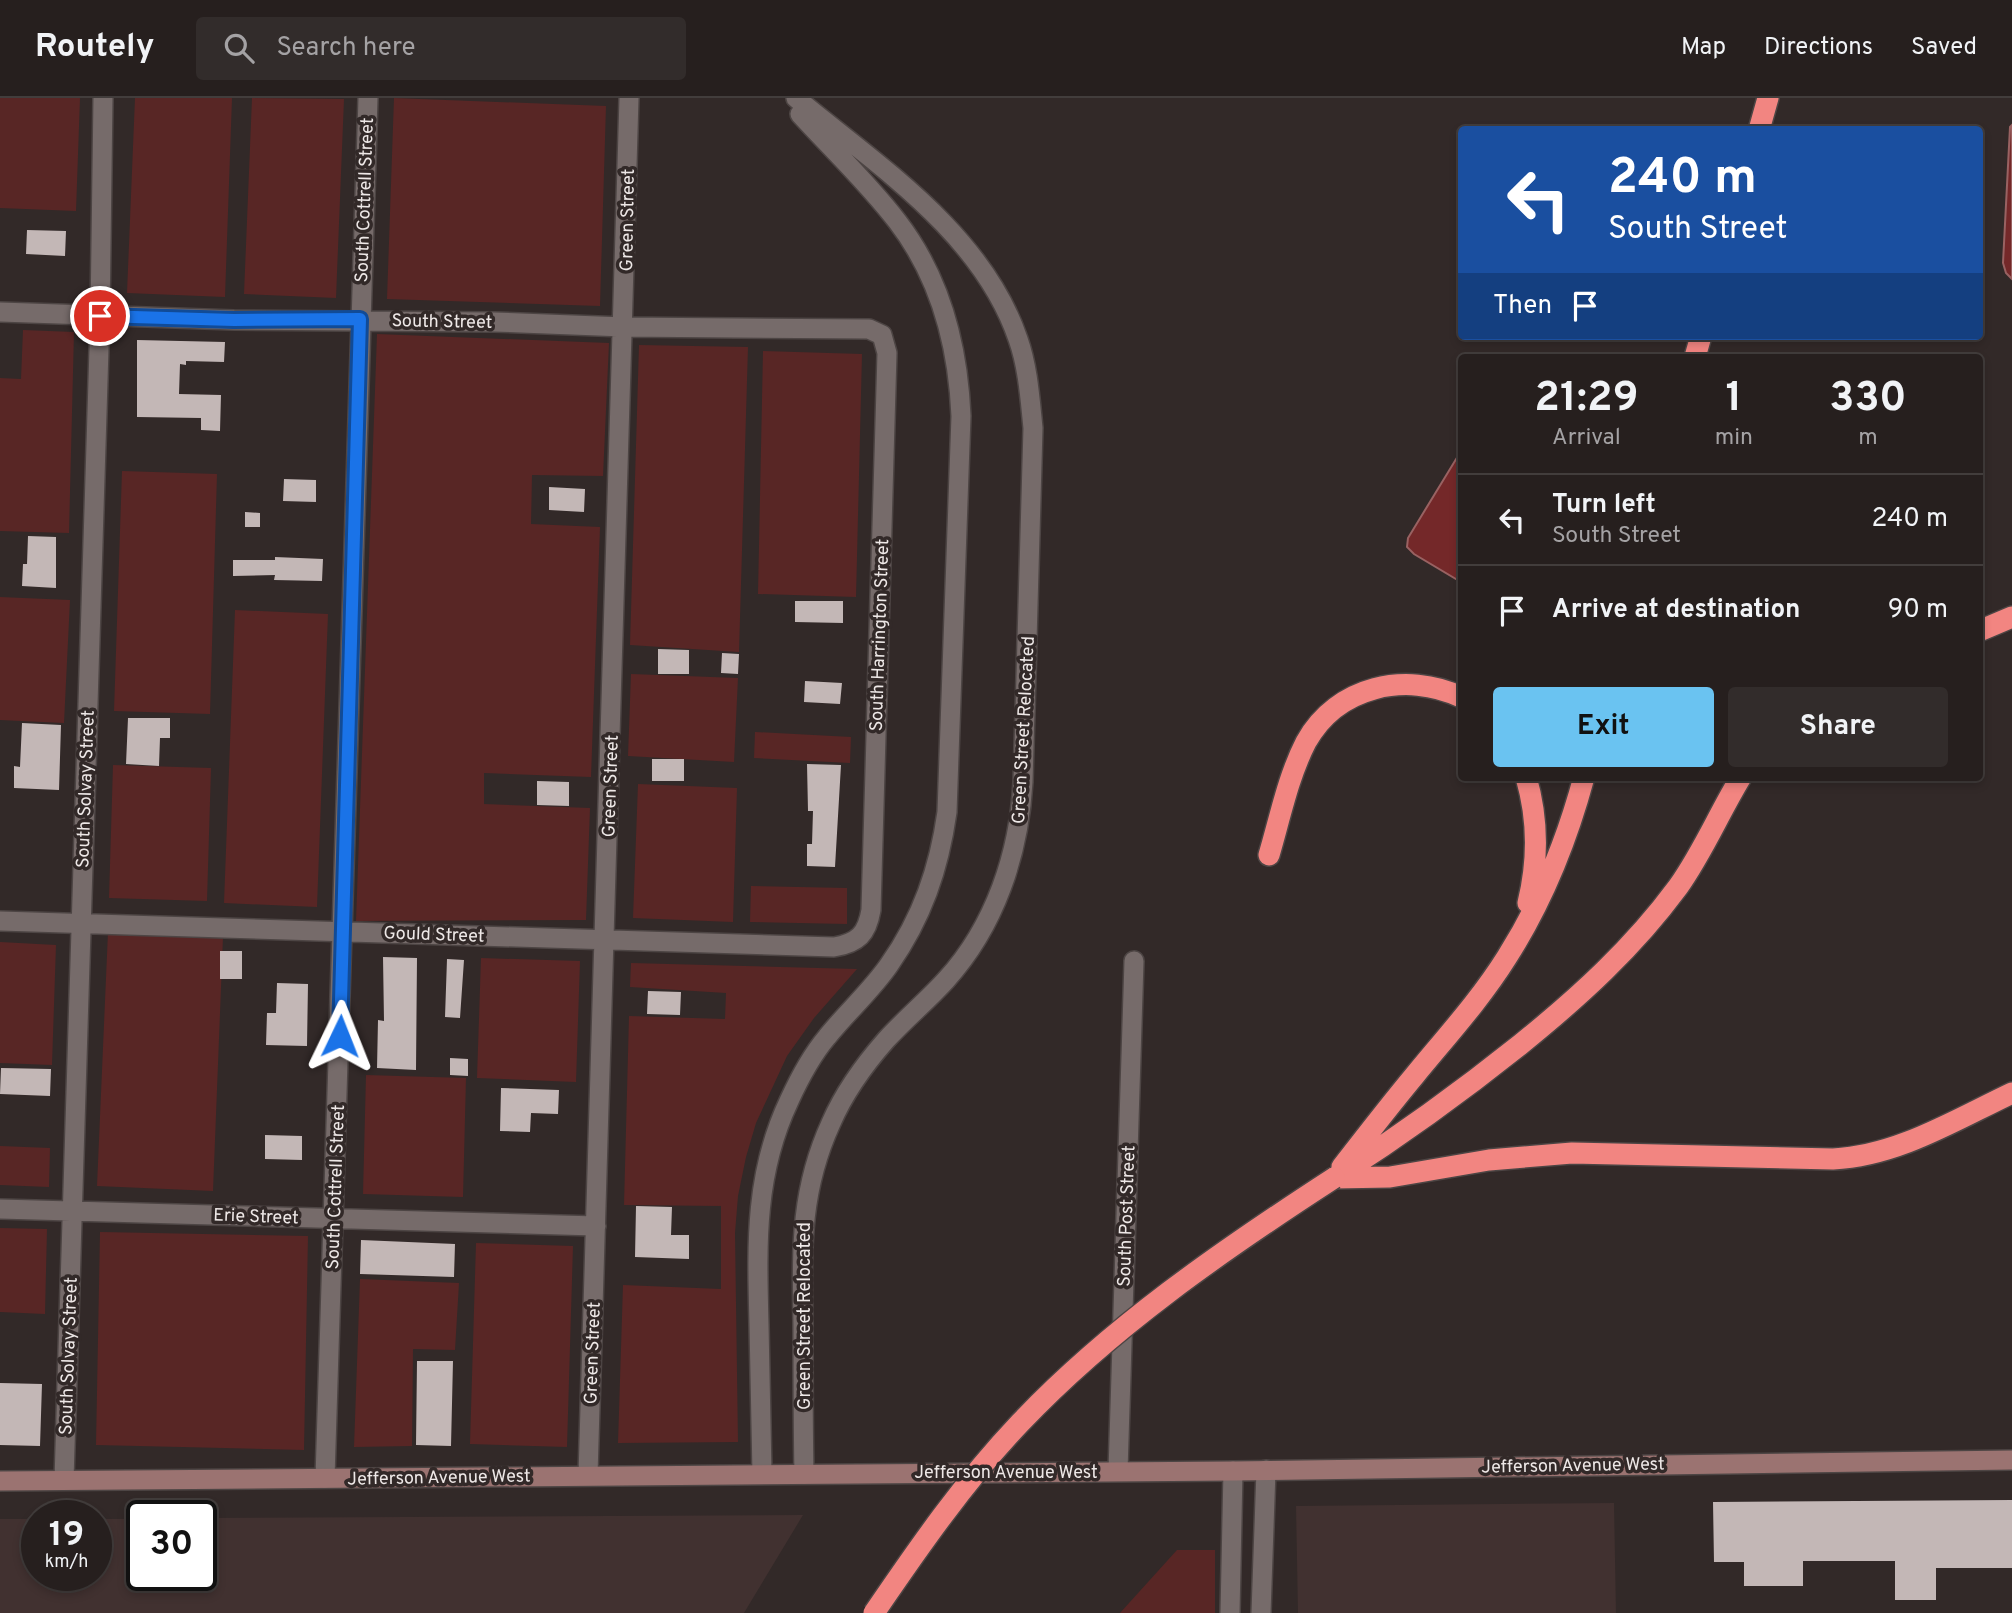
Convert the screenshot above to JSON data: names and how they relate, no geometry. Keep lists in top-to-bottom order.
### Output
{
  "streets": {
    "main road": ["Jefferson Avenue West"],
    "street": [
      "South Cottrell Street",
      "Green Street",
      "South Street",
      "South Harrington Street",
      "Green Street Relocated",
      "South Solvay Street",
      "Gould Street",
      "Erie Street",
      "South Post Street"
    ]
  },
  "crossings": [
    ["South Cottrell Street", "South Street"],
    ["South Cottrell Street", "Gould Street"],
    ["South Cottrell Street", "Erie Street"],
    ["South Cottrell Street", "Jefferson Avenue West"],
    ["Green Street", "South Street"],
    ["Green Street", "Gould Street"],
    ["Green Street", "Erie Street"],
    ["Green Street", "Jefferson Avenue West"],
    ["South Street", "South Harrington Street"],
    ["South Street", "South Solvay Street"],
    ["South Harrington Street", "Gould Street"],
    ["Green Street Relocated", "Jefferson Avenue West"],
    ["South Solvay Street", "Gould Street"],
    ["South Solvay Street", "Erie Street"],
    ["South Solvay Street", "Jefferson Avenue West"],
    ["South Post Street", "Jefferson Avenue West"]
  ],
  "page": {
    "header": "Routely",
    "search": "Search here",
    "nav": ["Map", "Directions", "Saved"],
    "turn": ["240 m", "South Street"],
    "then": "Then",
    "eta": [
      "21:29",
      "Arrival",
      "1",
      "min",
      "330",
      "m"
    ],
    "list": [
      {
        "name": "Turn left",
        "note": "South Street",
        "value": "240 m"
      },
      {
        "name": "Arrive at destination",
        "value": "90 m"
      }
    ],
    "buttons": ["Exit", "Share"],
    "speed": "19 km/h",
    "limit": "30"
  }
}
